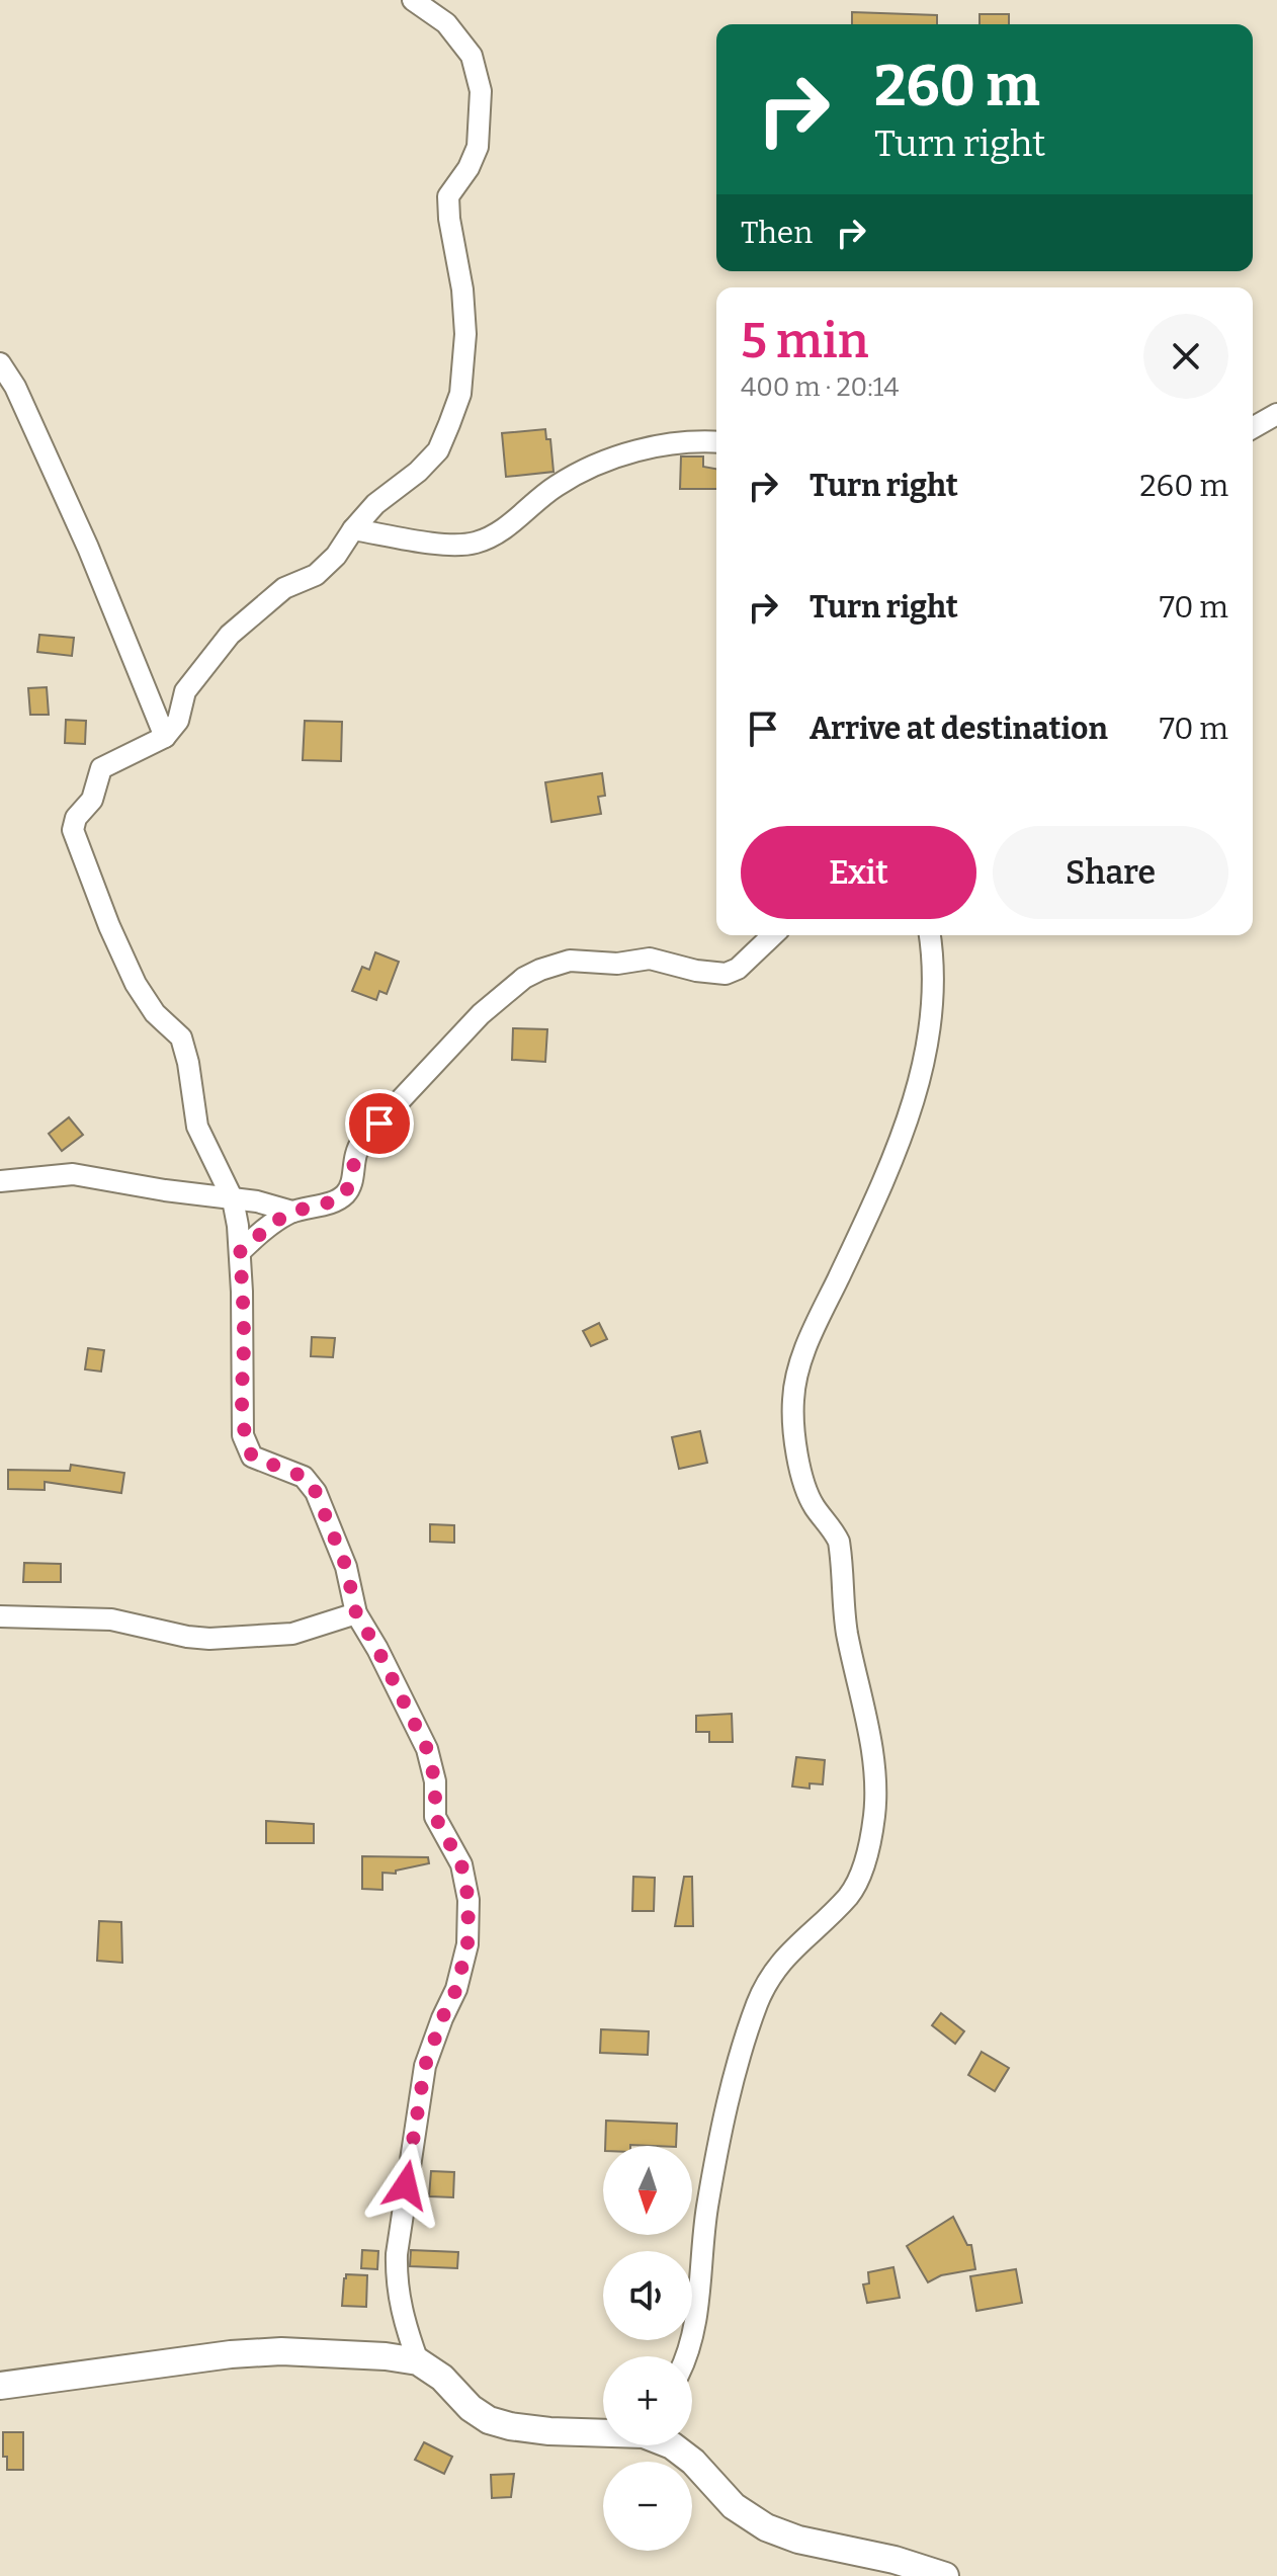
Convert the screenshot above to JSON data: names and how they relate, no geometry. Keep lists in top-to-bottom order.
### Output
{
  "north": "bottom",
  "page": {
    "turn": ["260 m", "Turn right"],
    "then": "Then",
    "heading": ["5 min", "400 m · 20:14"],
    "list": [
      {
        "name": "Turn right",
        "value": "260 m"
      },
      {
        "name": "Turn right",
        "value": "70 m"
      },
      {
        "name": "Arrive at destination",
        "value": "70 m"
      }
    ],
    "buttons": ["Exit", "Share"],
    "map_buttons": ["+", "−"]
  }
}
